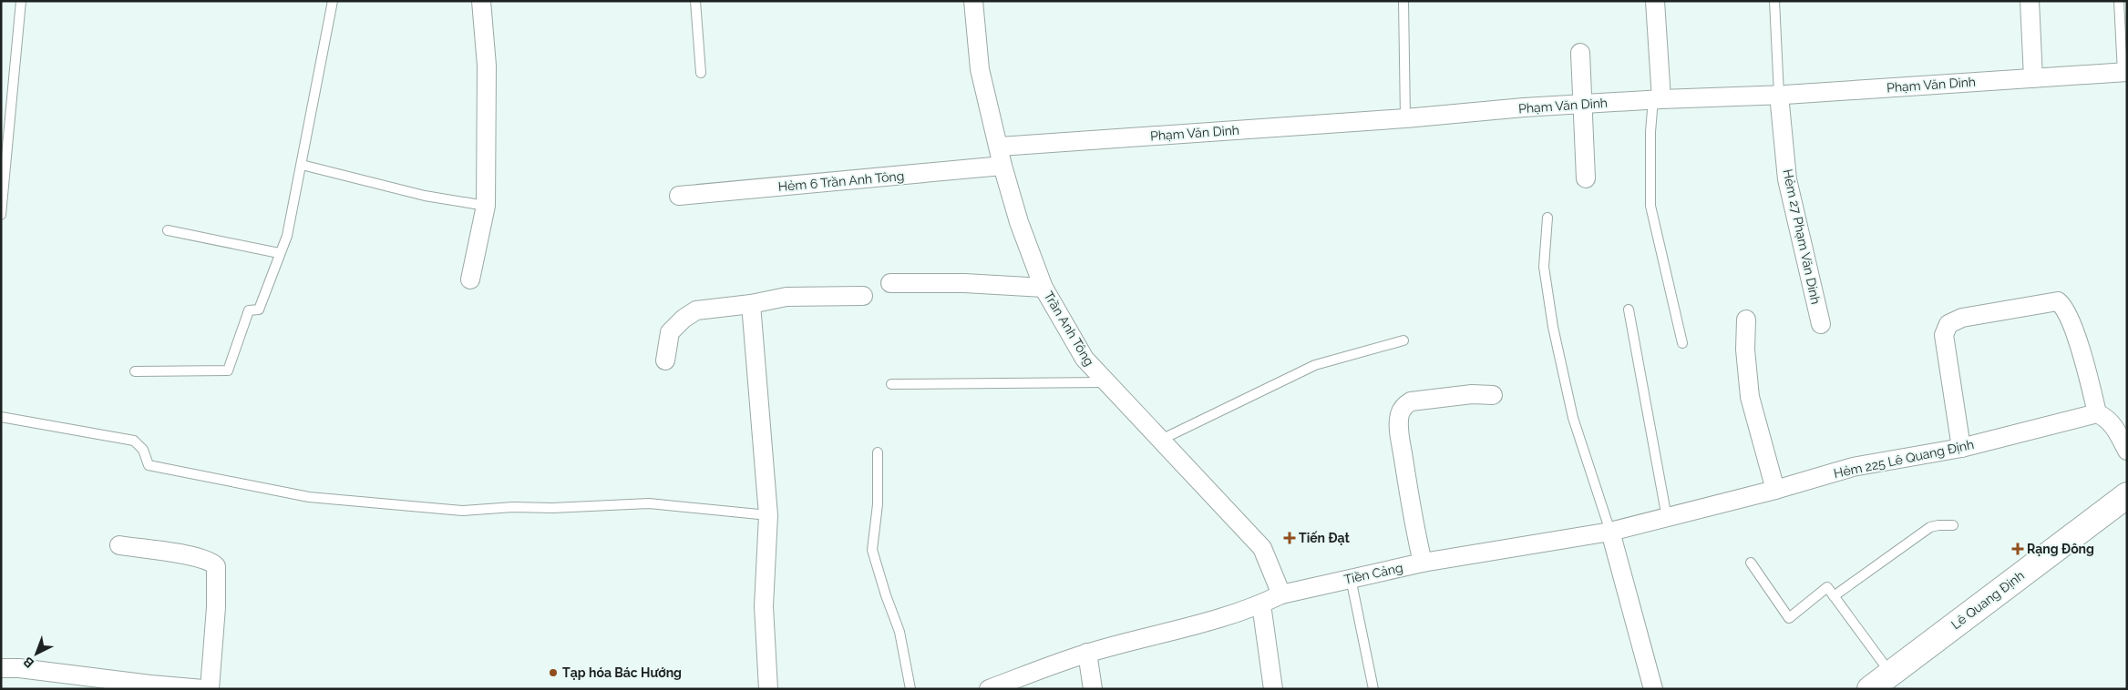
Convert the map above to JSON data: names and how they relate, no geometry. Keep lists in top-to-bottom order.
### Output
{
  "streets": {
    "main road": ["Lê Quang Định"],
    "street": [
      "Phạm Văn Dinh",
      "Hẻm 6 Trần Anh Tông",
      "Hẻm 27 Phạm Văn Dinh",
      "Trần Anh Tông",
      "Hẻm 225 Lê Quang Định",
      "Tiền Cảng"
    ]
  },
  "crossings": [
    ["Phạm Văn Dinh", "Hẻm 27 Phạm Văn Dinh"],
    ["Phạm Văn Dinh", "Trần Anh Tông"],
    ["Hẻm 6 Trần Anh Tông", "Trần Anh Tông"],
    ["Trần Anh Tông", "Tiền Cảng"],
    ["Hẻm 225 Lê Quang Định", "Tiền Cảng"]
  ],
  "places": {
    "health": ["Tiến Đạt", "Rạng Đông"],
    "other": ["Tạp hóa Bác Hướng"]
  },
  "north": "bottom left"
}
